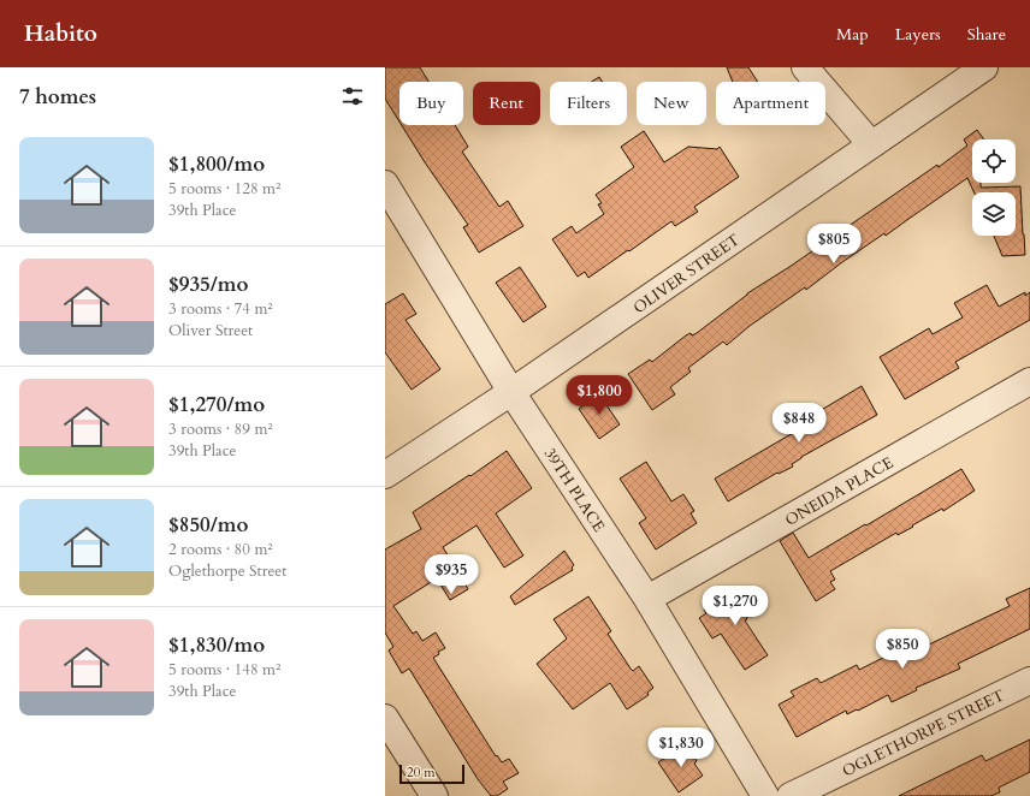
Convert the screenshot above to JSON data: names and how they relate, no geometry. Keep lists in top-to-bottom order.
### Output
{
  "streets": {
    "street": [
      "OLIVER STREET",
      "39TH PLACE",
      "ONEIDA PLACE",
      "OGLETHORPE STREET"
    ]
  },
  "crossings": [
    ["OLIVER STREET", "39TH PLACE"],
    ["39TH PLACE", "ONEIDA PLACE"]
  ],
  "scale_bar": "20 m",
  "page": {
    "header": "Habito",
    "nav": ["Map", "Layers", "Share"],
    "heading": "7 homes",
    "chip": [
      "Buy",
      "Rent",
      "Filters",
      "New",
      "Apartment"
    ],
    "list": [
      {
        "name": "$1,800/mo",
        "note": "5 rooms · 128 m² · 39th Place"
      },
      {
        "name": "$935/mo",
        "note": "3 rooms · 74 m² · Oliver Street"
      },
      {
        "name": "$1,270/mo",
        "note": "3 rooms · 89 m² · 39th Place"
      },
      {
        "name": "$850/mo",
        "note": "2 rooms · 80 m² · Oglethorpe Street"
      },
      {
        "name": "$1,830/mo",
        "note": "5 rooms · 148 m² · 39th Place"
      }
    ],
    "price": [
      "$805",
      "$1,800",
      "$848",
      "$935",
      "$1,270",
      "$850",
      "$1,830"
    ],
    "scale": "20 m"
  }
}
